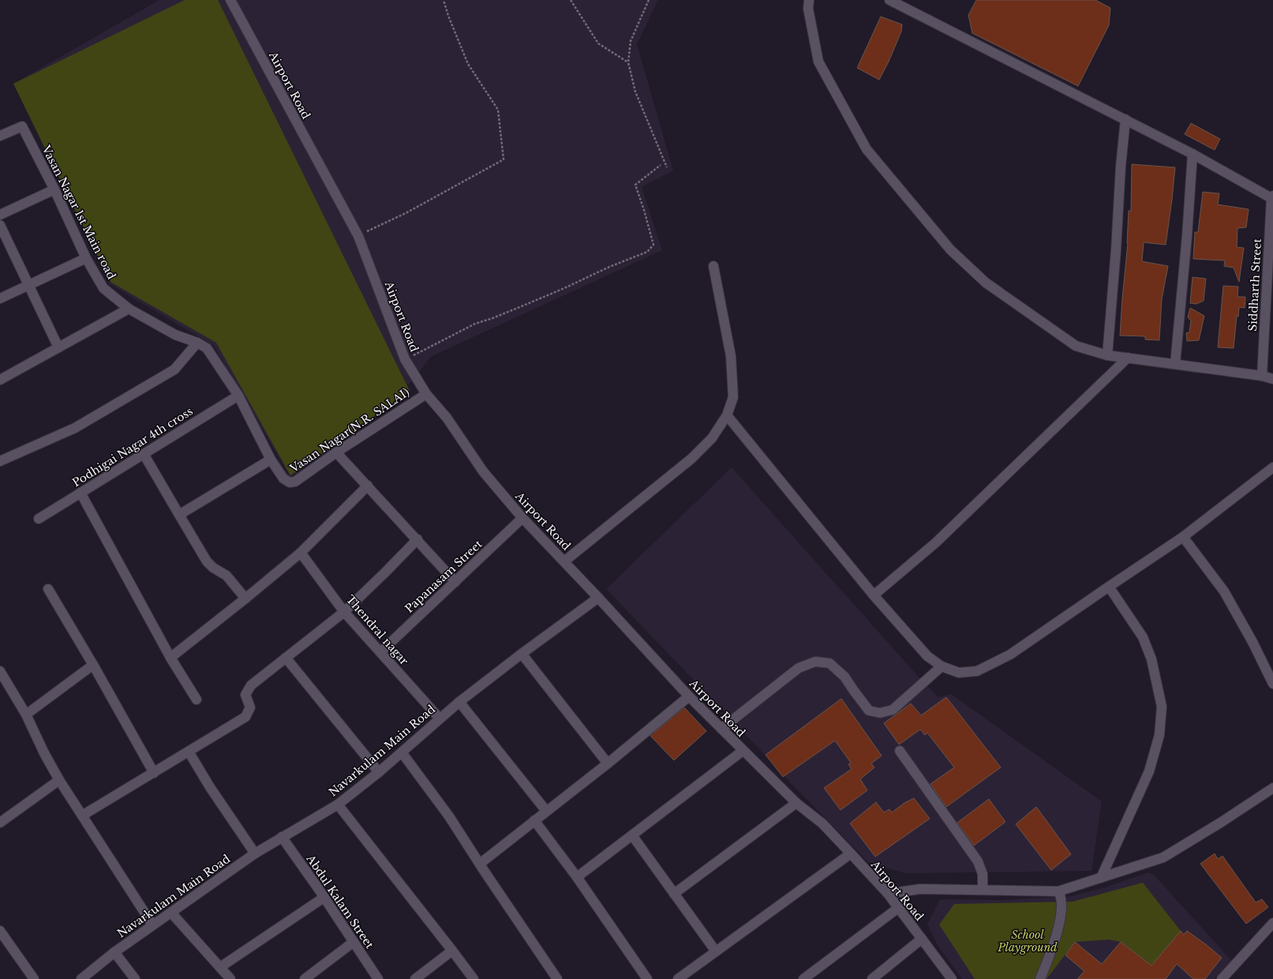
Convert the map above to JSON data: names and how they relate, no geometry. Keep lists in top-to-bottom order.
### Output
{
  "streets": {
    "street": [
      "Airport Road",
      "Vasan Nagar 1st Main road",
      "Siddharth Street",
      "Vasan Nagar(N.R. SALAI)",
      "Podhigai Nagar 4th cross",
      "Papanasam Street",
      "Thendral nagar",
      "Navarkulam Main Road",
      "Abdul Kalam Street"
    ]
  },
  "crossings": [
    ["Airport Road", "Vasan Nagar(N.R. SALAI)"],
    ["Airport Road", "Papanasam Street"],
    ["Airport Road", "Navarkulam Main Road"],
    ["Vasan Nagar 1st Main road", "Vasan Nagar(N.R. SALAI)"],
    ["Vasan Nagar(N.R. SALAI)", "Podhigai Nagar 4th cross"],
    ["Papanasam Street", "Thendral nagar"],
    ["Thendral nagar", "Navarkulam Main Road"],
    ["Navarkulam Main Road", "Abdul Kalam Street"]
  ],
  "parks": ["School Playground"]
}
